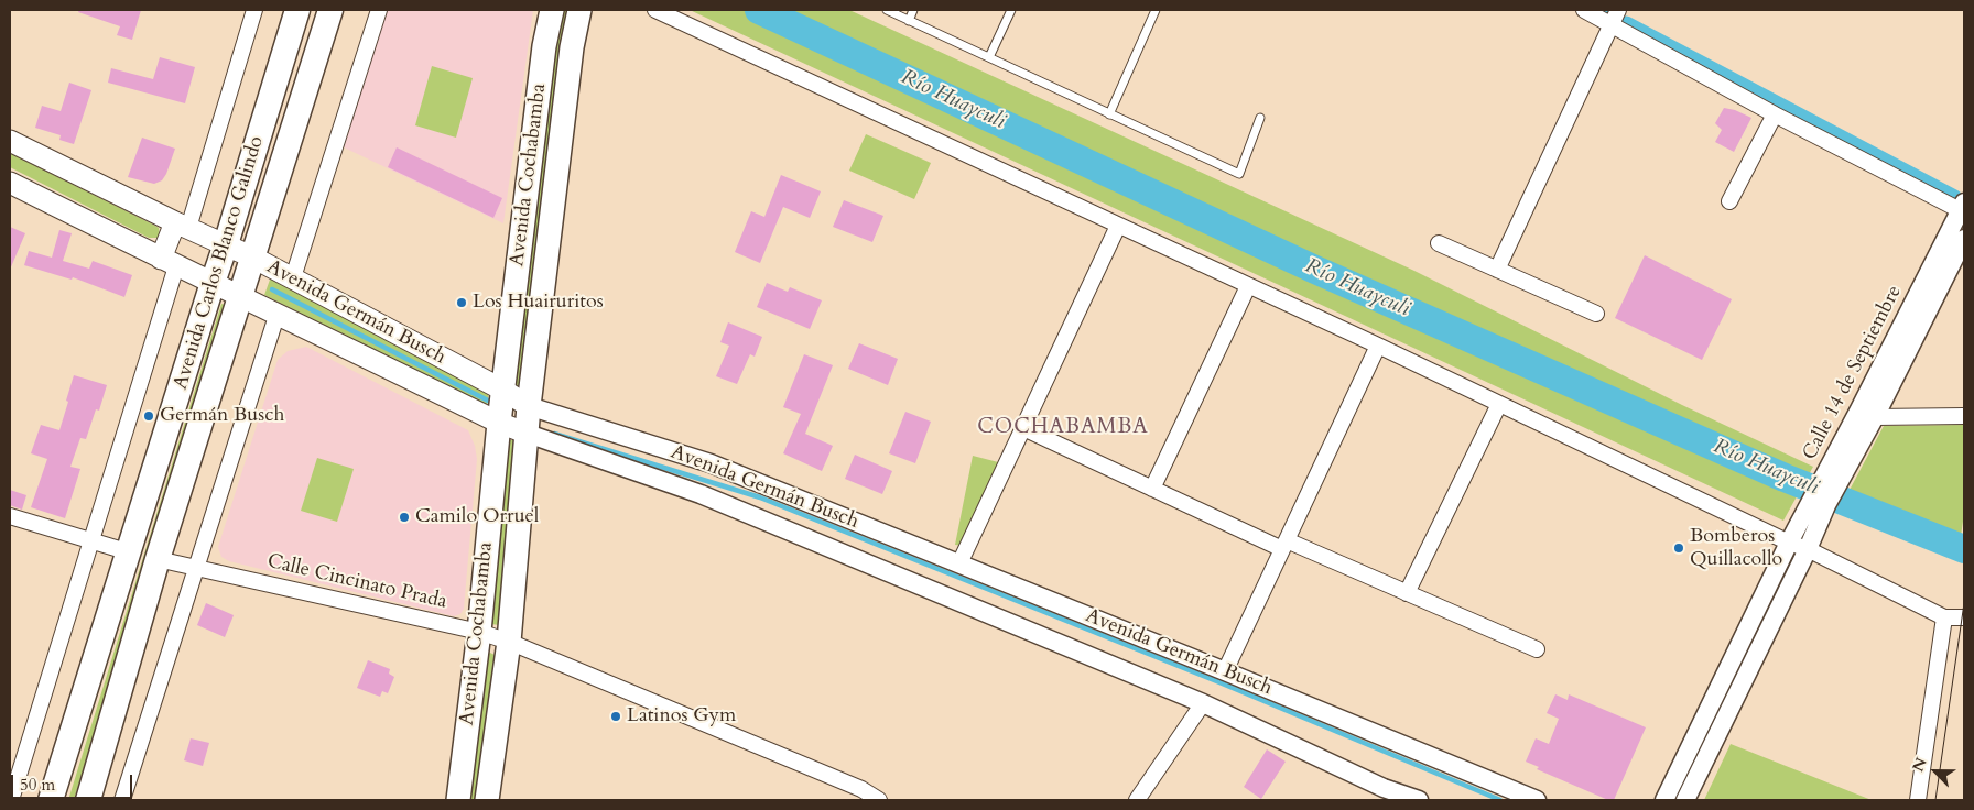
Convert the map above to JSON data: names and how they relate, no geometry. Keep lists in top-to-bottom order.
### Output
{
  "streets": {
    "highway": ["Avenida Carlos Blanco Galindo"],
    "main road": ["Avenida Cochabamba", "Avenida Germán Busch"],
    "street": ["Calle 14 de Septiembre", "Calle Cincinato Prada"]
  },
  "crossings": [
    ["Avenida Cochabamba", "Avenida Germán Busch"],
    ["Avenida Cochabamba", "Calle Cincinato Prada"],
    ["Avenida Carlos Blanco Galindo", "Avenida Germán Busch"],
    ["Avenida Carlos Blanco Galindo", "Calle Cincinato Prada"]
  ],
  "districts": ["COCHABAMBA"],
  "water": ["Río Huayculi"],
  "places": [
    "Los Huairuritos",
    "Germán Busch",
    "Camilo Orruel",
    "Bomberos Quillacollo",
    "Latinos Gym"
  ],
  "scale_bar": "50 m",
  "north": "top left"
}
